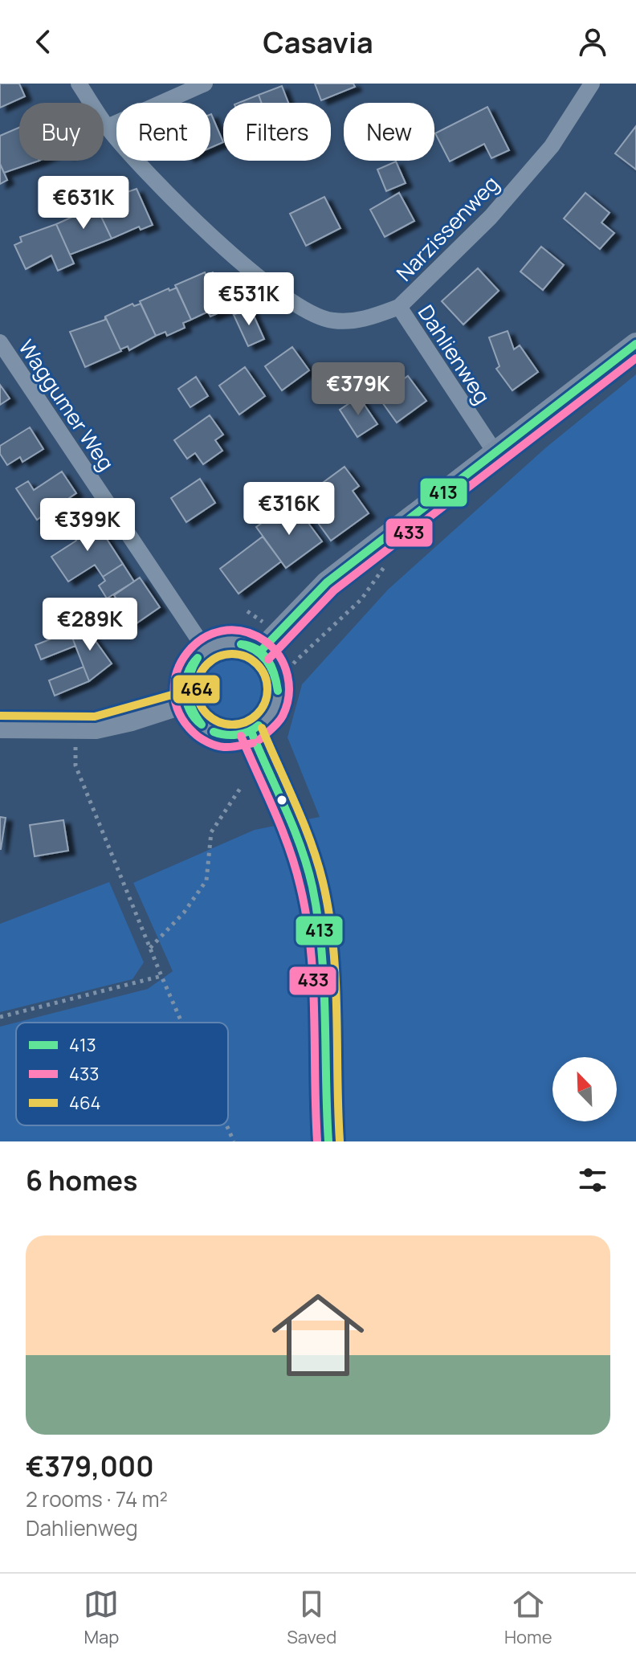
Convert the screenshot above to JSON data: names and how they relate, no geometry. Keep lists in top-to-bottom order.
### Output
{
  "streets": {
    "street": ["Narzissenweg", "Dahlienweg", "Waggumer Weg"]
  },
  "crossings": [
    ["Narzissenweg", "Dahlienweg"]
  ],
  "lines": ["transit line 413", "transit line 433", "transit line 464"],
  "legend": ["413", "433", "464"],
  "north": "top left",
  "page": {
    "header": "Casavia",
    "chip": [
      "Buy",
      "Rent",
      "Filters",
      "New"
    ],
    "price": [
      "€631K",
      "€531K",
      "€379K",
      "€316K",
      "€399K",
      "€289K"
    ],
    "heading": "6 homes",
    "list": [
      {
        "name": "€379,000",
        "note": "2 rooms · 74 m² · Dahlienweg"
      }
    ],
    "tabs": ["Map", "Saved", "Home"]
  }
}
